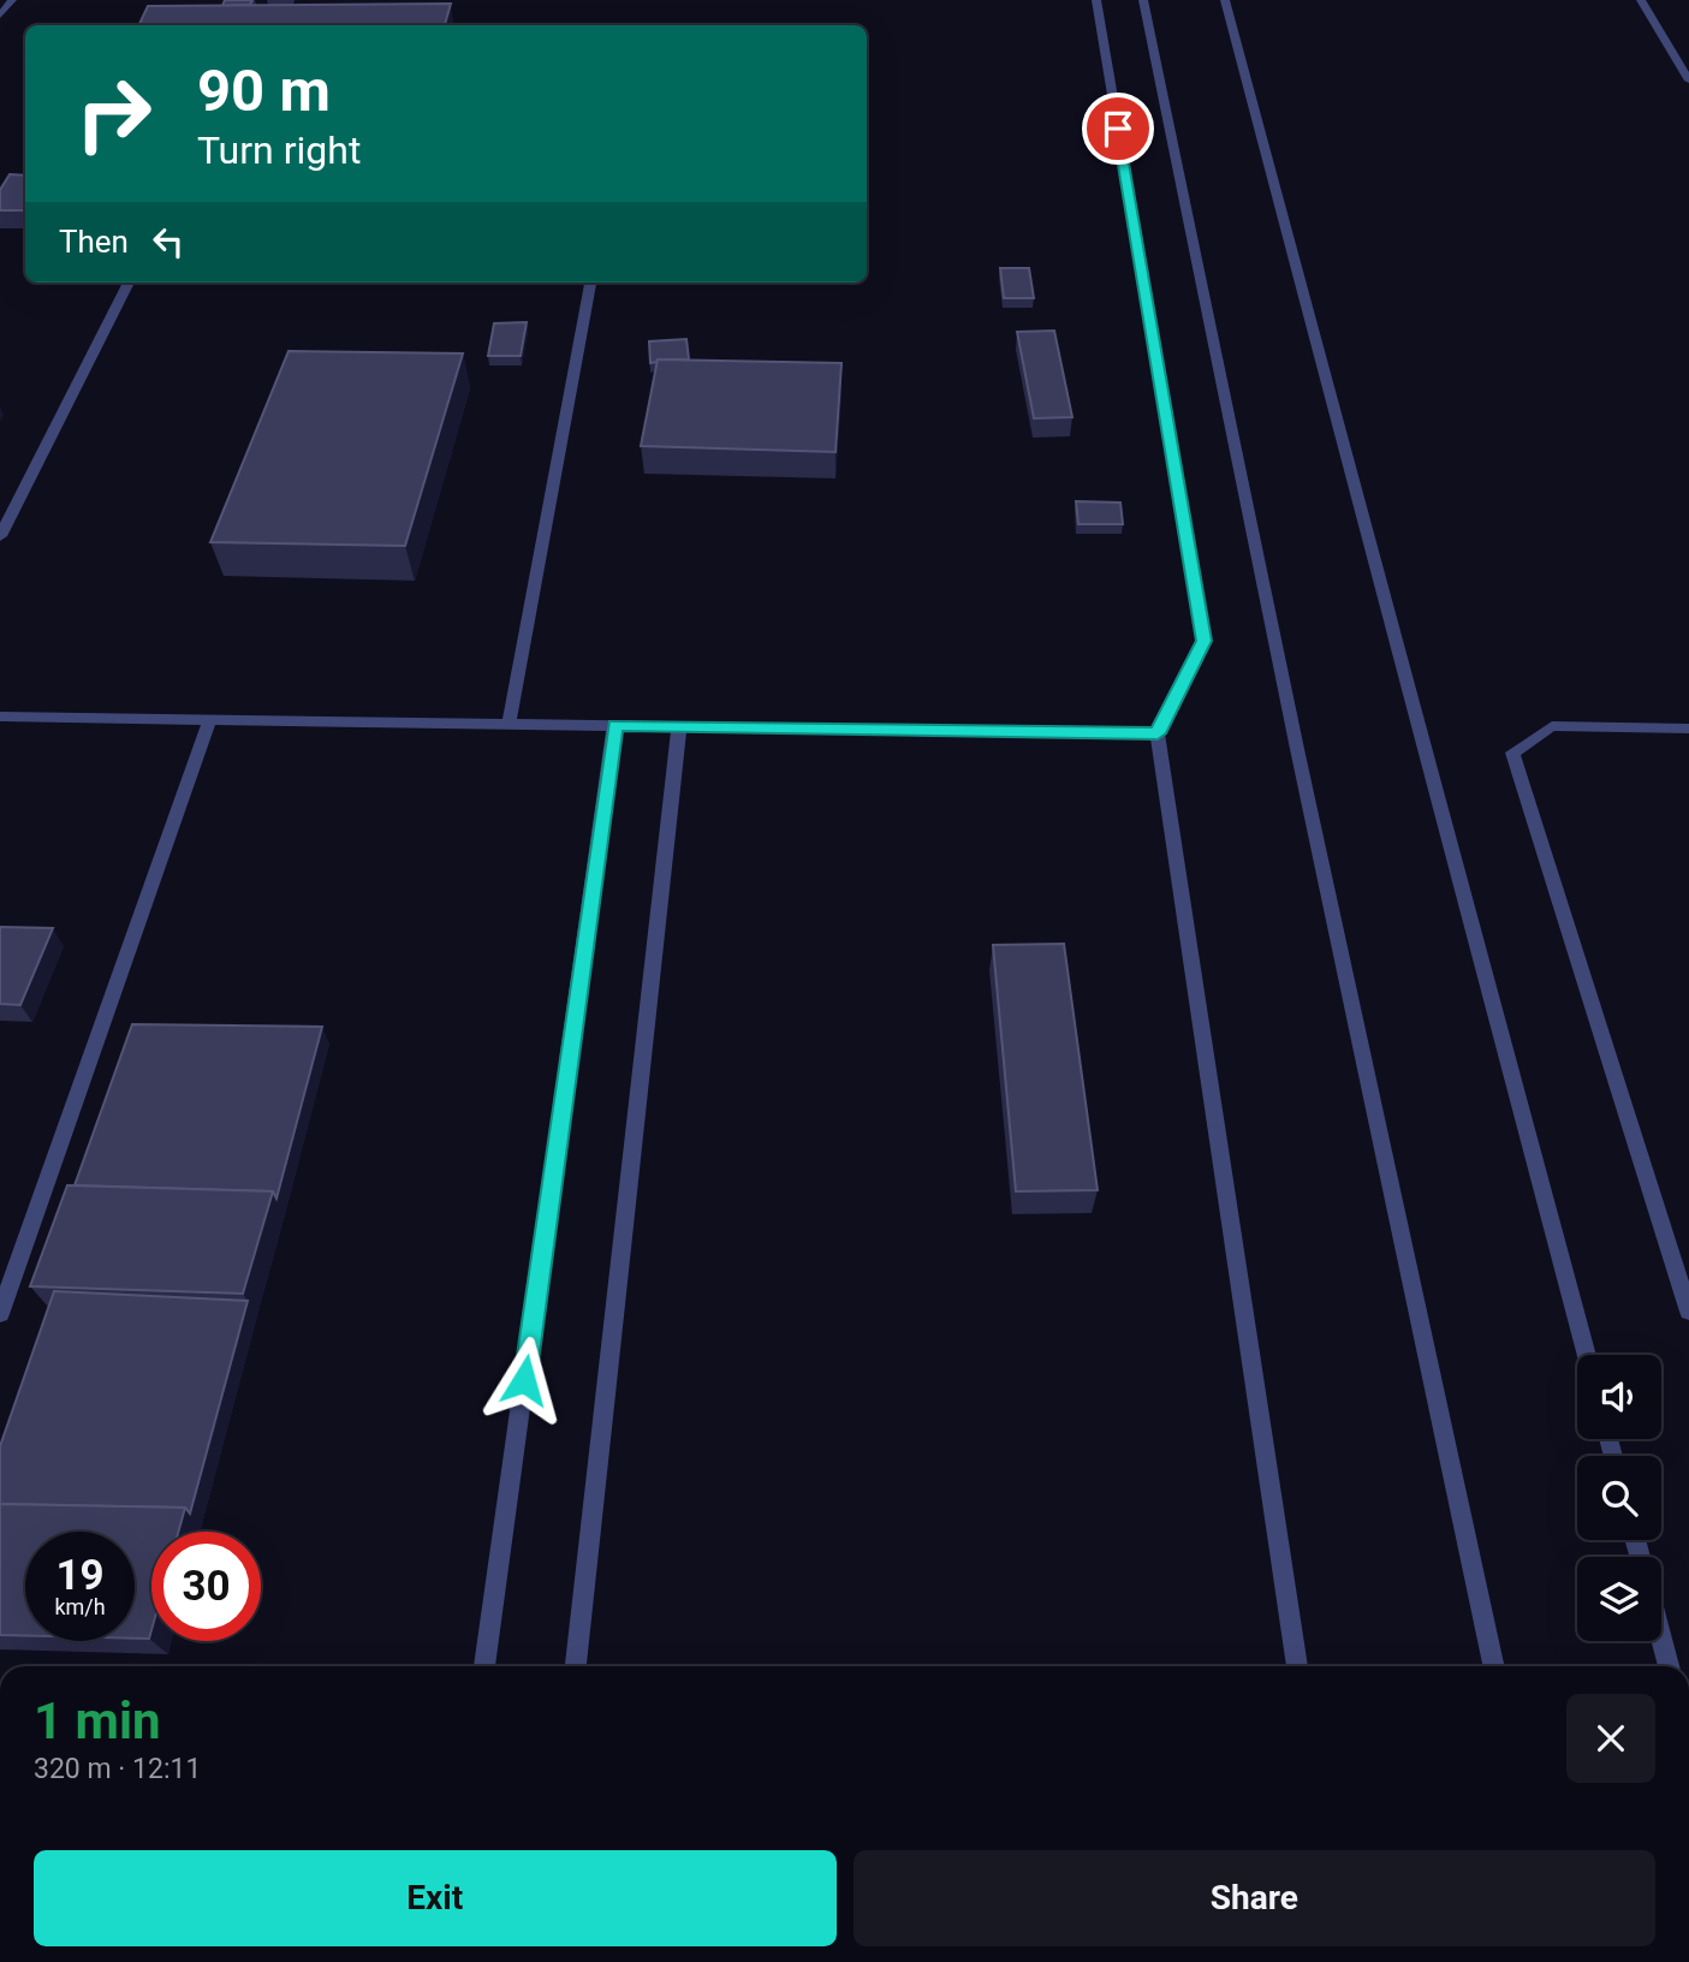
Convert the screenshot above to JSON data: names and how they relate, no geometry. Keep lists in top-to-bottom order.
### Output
{
  "page": {
    "turn": ["90 m", "Turn right"],
    "then": "Then",
    "speed": "19 km/h",
    "limit": "30",
    "heading": ["1 min", "320 m · 12:11"],
    "buttons": ["Exit", "Share"]
  }
}
